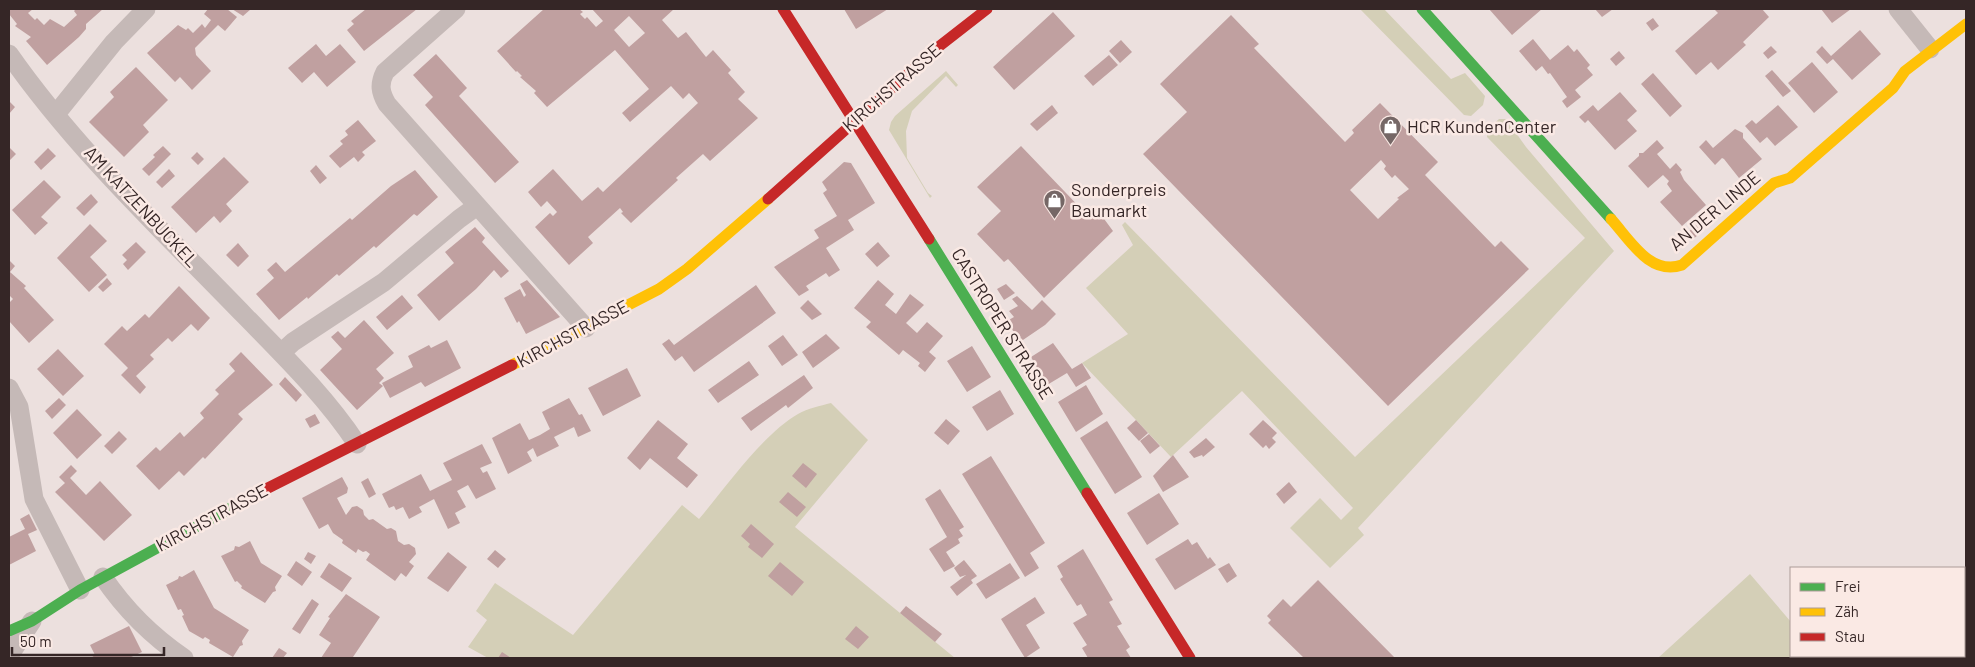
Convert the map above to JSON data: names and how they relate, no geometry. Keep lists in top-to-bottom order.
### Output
{
  "streets": {
    "street": [
      "KIRCHSTRASSE",
      "AM KATZENBUCKEL",
      "AN DER LINDE",
      "CASTROPER STRASSE"
    ]
  },
  "crossings": [
    ["KIRCHSTRASSE", "AM KATZENBUCKEL"],
    ["KIRCHSTRASSE", "CASTROPER STRASSE"]
  ],
  "places": {
    "shop": ["HCR KundenCenter", "Sonderpreis Baumarkt"]
  },
  "legend": ["Frei", "Zäh", "Stau"],
  "scale_bar": "50 m"
}
